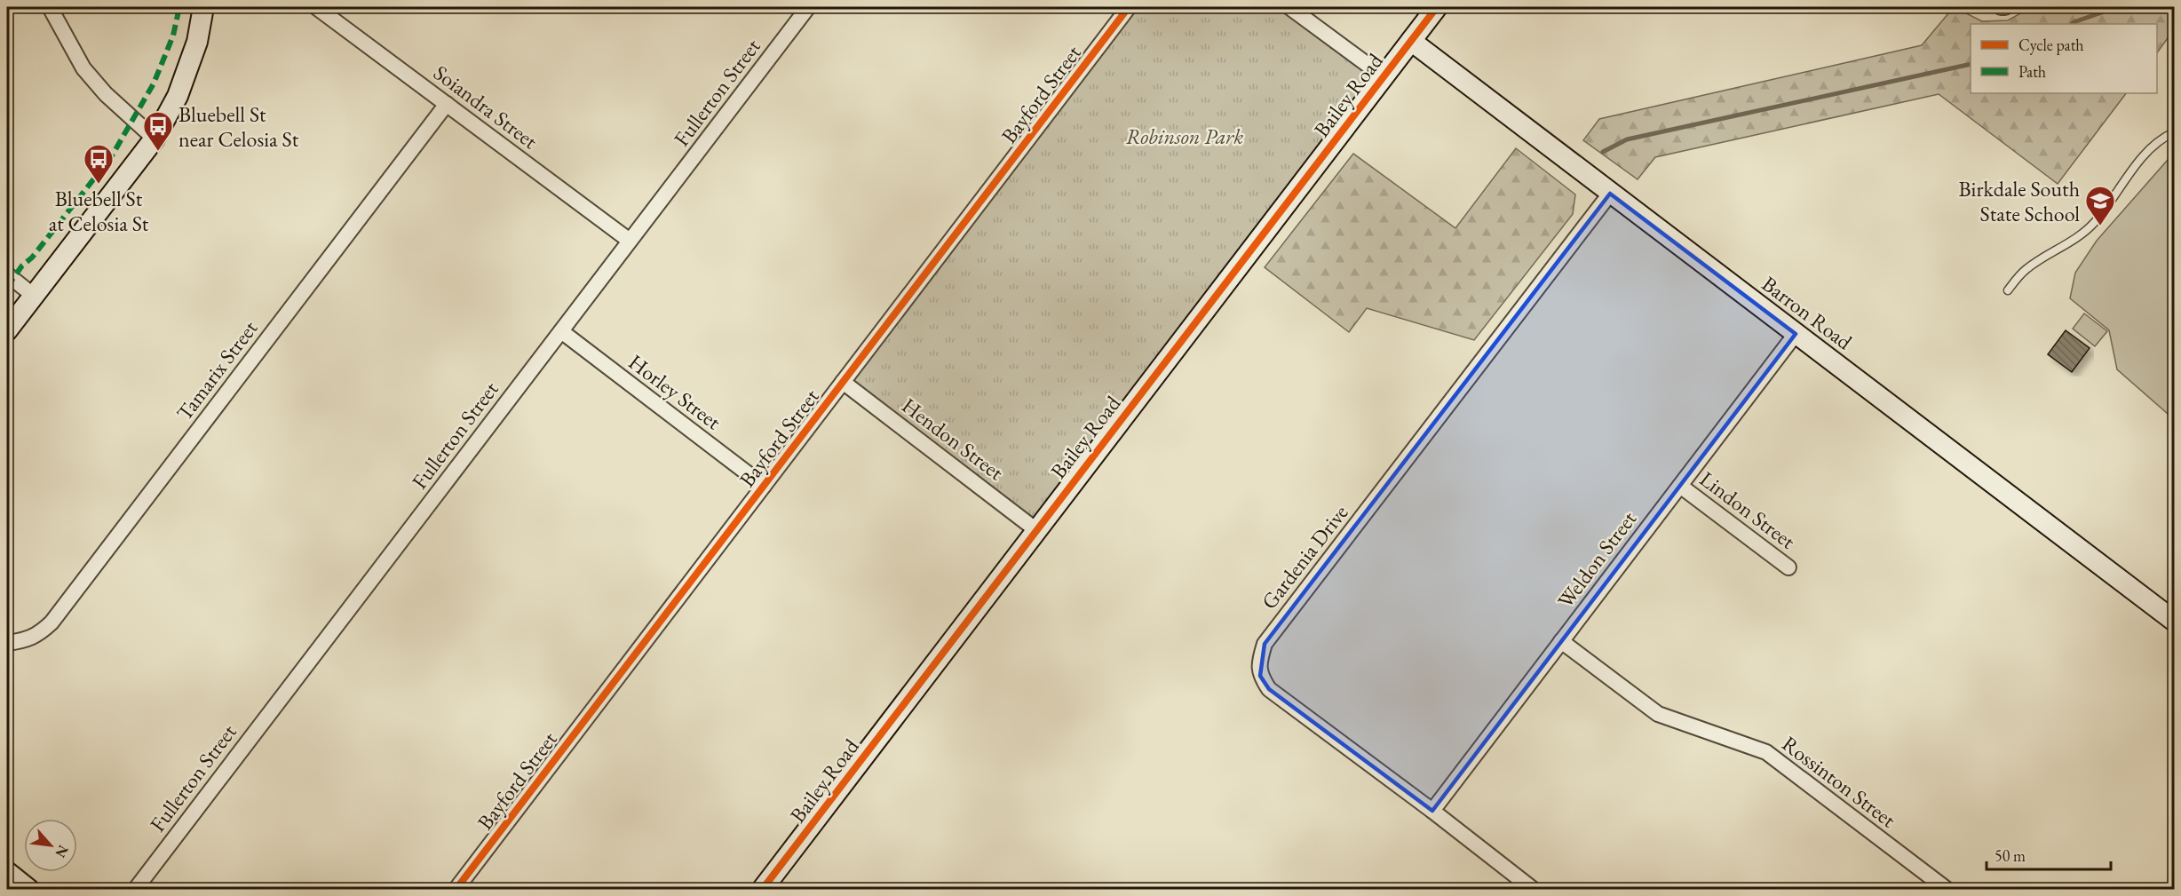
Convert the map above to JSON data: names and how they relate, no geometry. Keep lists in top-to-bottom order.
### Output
{
  "streets": {
    "street": [
      "Fullerton Street",
      "Bayford Street",
      "Bailey Road",
      "Soiandra Street",
      "Barron Road",
      "Tamarix Street",
      "Horley Street",
      "Hendon Street",
      "Lindon Street",
      "Gardenia Drive",
      "Weldon Street",
      "Rossinton Street"
    ]
  },
  "crossings": [
    ["Fullerton Street", "Soiandra Street"],
    ["Fullerton Street", "Horley Street"],
    ["Bayford Street", "Horley Street"],
    ["Bayford Street", "Hendon Street"],
    ["Bailey Road", "Barron Road"],
    ["Bailey Road", "Hendon Street"],
    ["Soiandra Street", "Tamarix Street"],
    ["Barron Road", "Gardenia Drive"],
    ["Barron Road", "Weldon Street"],
    ["Lindon Street", "Weldon Street"],
    ["Gardenia Drive", "Weldon Street"],
    ["Weldon Street", "Rossinton Street"]
  ],
  "parks": ["Robinson Park"],
  "places": {
    "bus stop": ["Bluebell St near Celosia St", "Bluebell St at Celosia St"],
    "school or university": ["Birkdale South State School"]
  },
  "legend": ["Cycle path", "Path"],
  "scale_bar": "50 m",
  "north": "bottom right"
}
